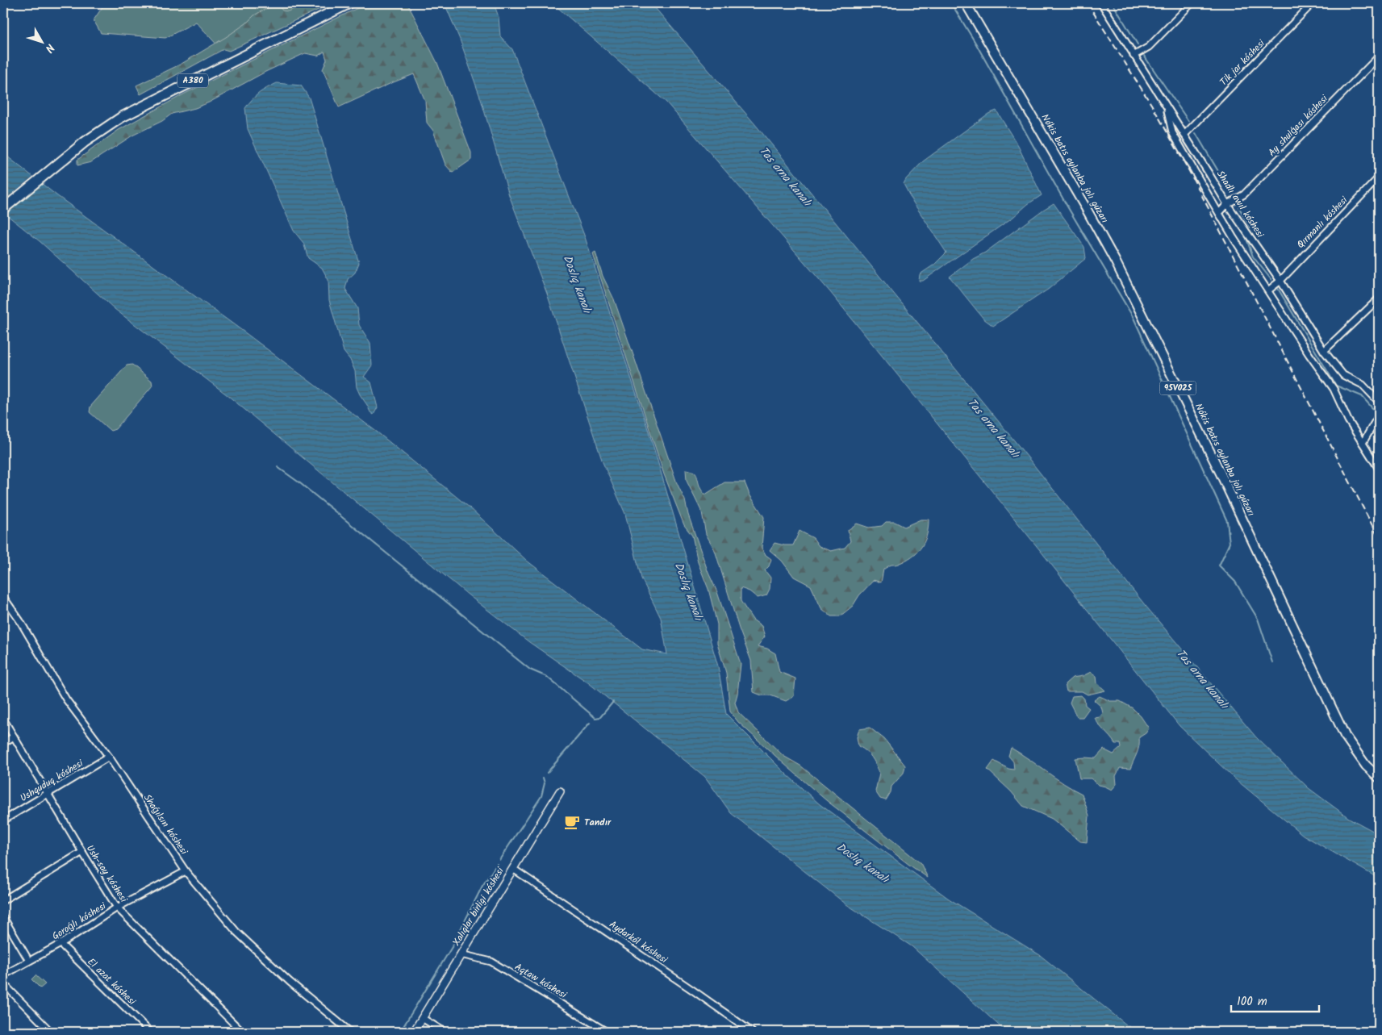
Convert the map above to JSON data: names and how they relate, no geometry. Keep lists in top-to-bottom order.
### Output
{
  "streets": {
    "highway": ["A380"],
    "main road": ["Nókis batıs aylanba jolı gúzarı", "95V025"],
    "street": [
      "Tik jar kóshesi",
      "Ay shulǵası kóshesi",
      "Shadlı awıl kóshesi",
      "Qırmanlı kóshesi",
      "Ushquduq kóshesi",
      "Shaǵılsın kóshesi",
      "Ush-say kóshesi",
      "Xalıqlar birligi kóshesi",
      "Goroǵlı kóshesi",
      "Aydarkól kóshesi",
      "Aqtaw kóshesi",
      "El azat kóshesi"
    ]
  },
  "crossings": [
    ["Tik jar kóshesi", "Shadlı awıl kóshesi"],
    ["Ay shulǵası kóshesi", "Shadlı awıl kóshesi"],
    ["Shadlı awıl kóshesi", "Qırmanlı kóshesi"],
    ["Ushquduq kóshesi", "Shaǵılsın kóshesi"],
    ["Ushquduq kóshesi", "Ush-say kóshesi"],
    ["Shaǵılsın kóshesi", "Goroǵlı kóshesi"],
    ["Ush-say kóshesi", "Goroǵlı kóshesi"],
    ["Xalıqlar birligi kóshesi", "Aydarkól kóshesi"],
    ["Xalıqlar birligi kóshesi", "Aqtaw kóshesi"],
    ["Goroǵlı kóshesi", "El azat kóshesi"]
  ],
  "water": ["Tas arna kanalı", "Doslıq kanalı"],
  "places": {
    "cafe": ["Tandır"]
  },
  "scale_bar": "100 m",
  "north": "bottom right"
}
